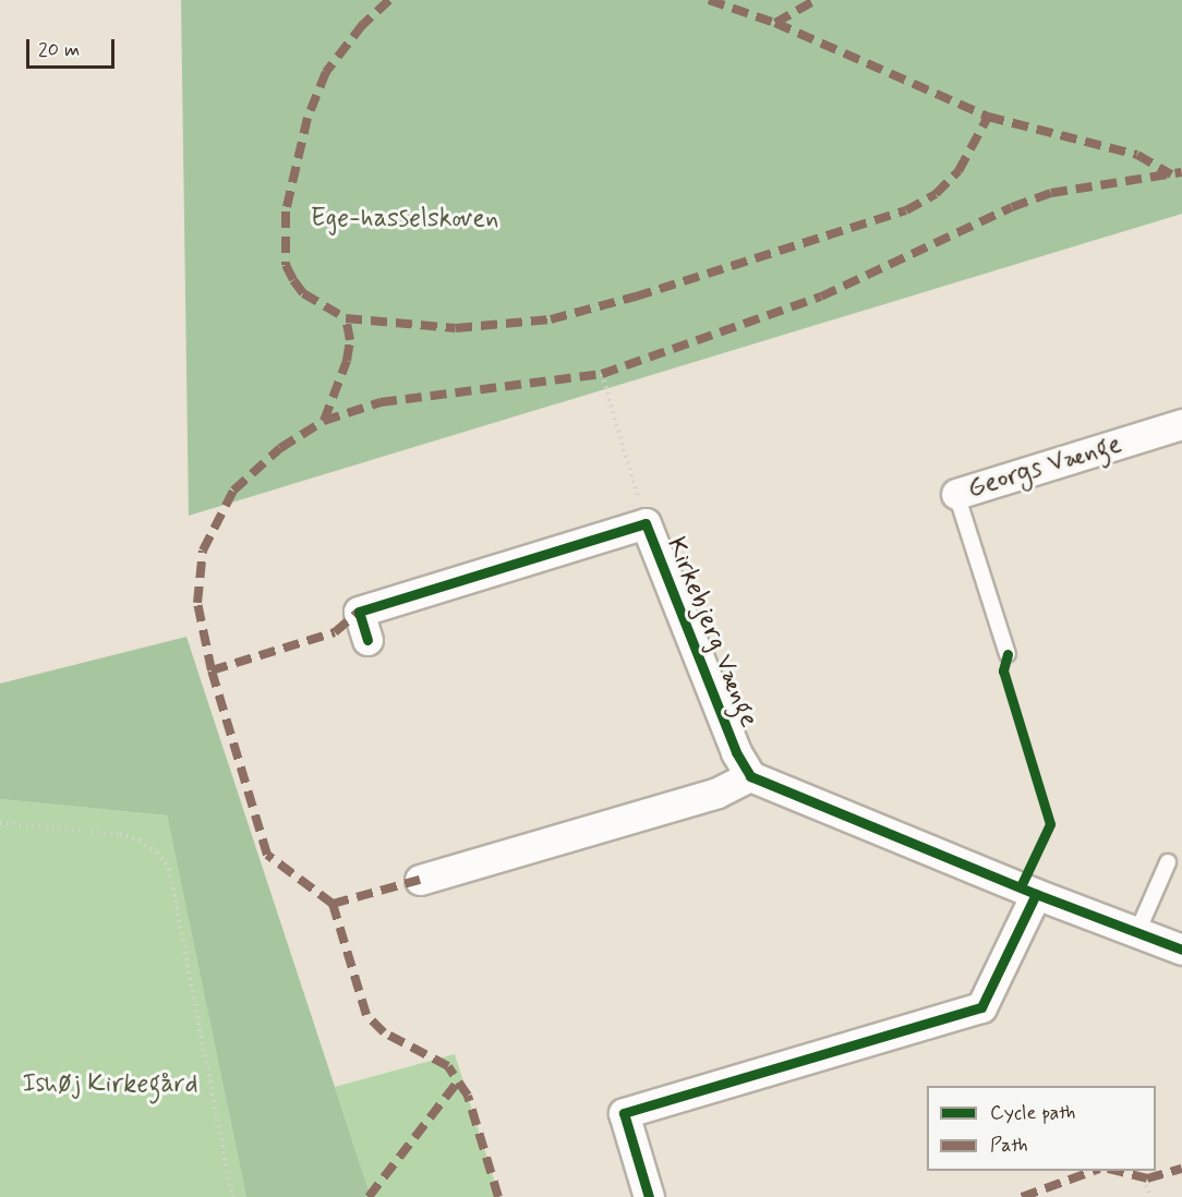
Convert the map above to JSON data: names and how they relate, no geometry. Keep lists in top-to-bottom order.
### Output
{
  "streets": {
    "street": ["Georgs Vænge", "Kirkebjerg Vænge"]
  },
  "parks": ["Ege-hasselskoven", "Ishøj Kirkegård"],
  "legend": ["Cycle path", "Path"],
  "scale_bar": "20 m"
}
